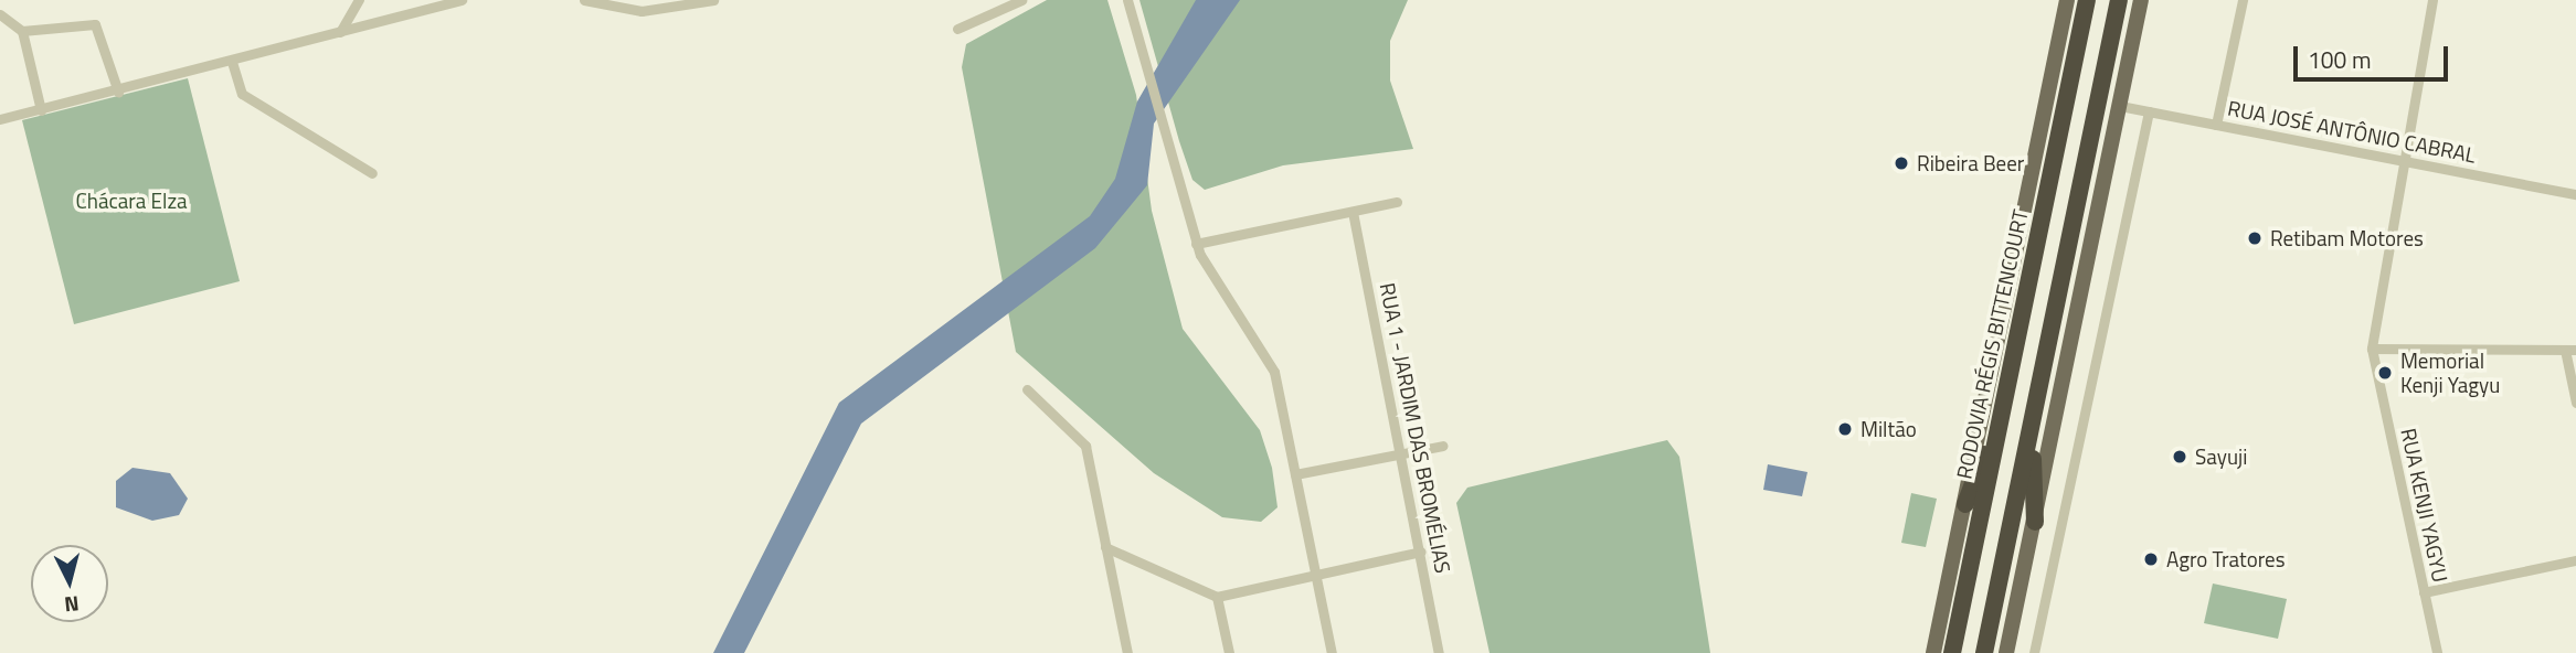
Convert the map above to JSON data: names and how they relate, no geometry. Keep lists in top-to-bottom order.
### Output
{
  "streets": {
    "highway": ["RODOVIA RÉGIS BITTENCOURT"],
    "street": ["RUA JOSÉ ANTÔNIO CABRAL", "RUA 1 - JARDIM DAS BROMÉLIAS", "RUA KENJI YAGYU"]
  },
  "crossings": [
    ["RUA JOSÉ ANTÔNIO CABRAL", "RUA KENJI YAGYU"]
  ],
  "parks": ["Chácara Elza"],
  "places": [
    "Ribeira Beer",
    "Retibam Motores",
    "Memorial Kenji Yagyu",
    "Miltão",
    "Sayuji",
    "Agro Tratores"
  ],
  "scale_bar": "100 m",
  "north": "bottom"
}
